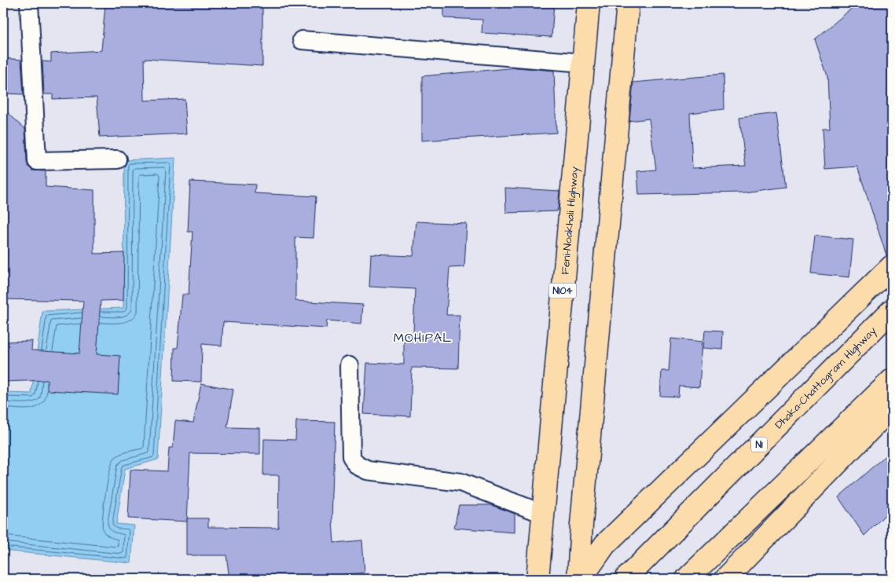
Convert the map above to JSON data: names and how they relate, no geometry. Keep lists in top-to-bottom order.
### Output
{
  "streets": {
    "highway": [
      "Feni-Noakhali HIghway",
      "N104",
      "Dhaka-Chattogram Highway",
      "N1"
    ]
  },
  "districts": ["MOHIPAL"]
}
